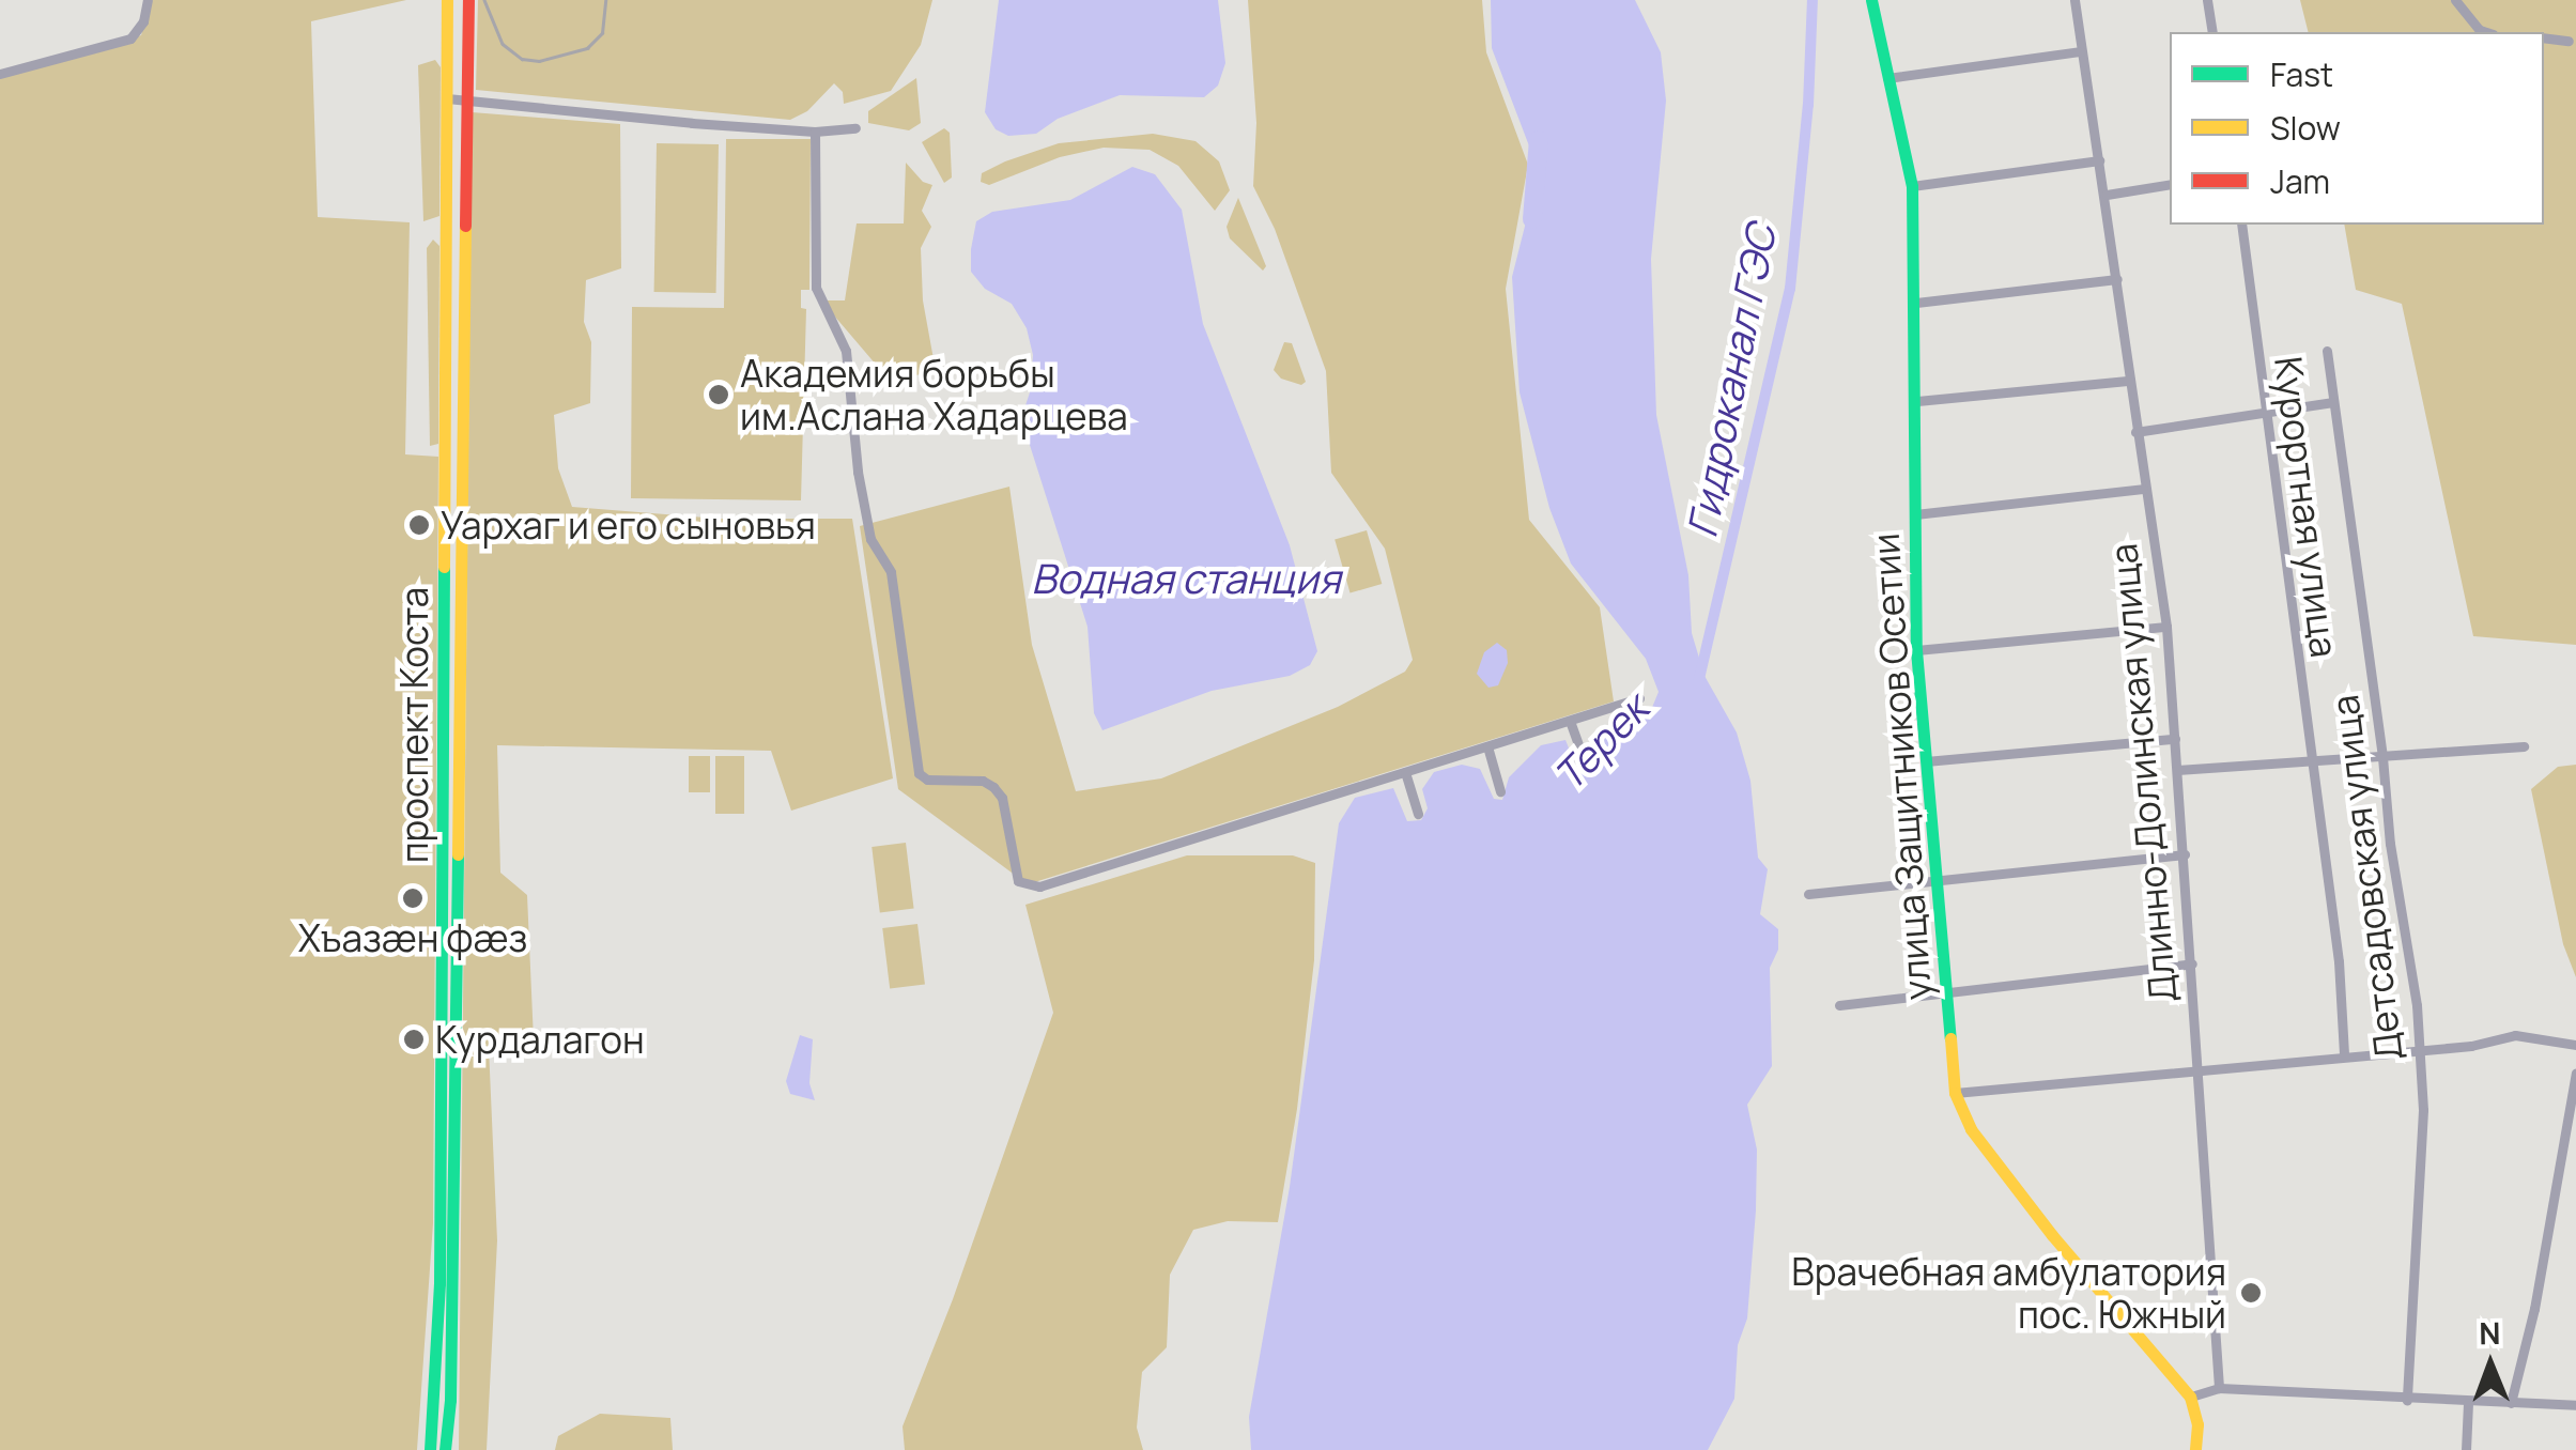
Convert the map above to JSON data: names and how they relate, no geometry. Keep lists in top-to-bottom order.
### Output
{
  "streets": {
    "main road": ["проспект Коста", "улица Защитников Осетии"],
    "street": ["Курортная улица", "Длинно-Долинская улица", "Детсадовская улица"]
  },
  "water": ["Гидроканал ГЭС", "Водная станция", "Терек"],
  "places": [
    "Академия борьбы им.Аслана Хадарцева",
    "Уархаг и его сыновья",
    "Хъазæн фæз",
    "Курдалагон",
    "Врачебная амбулатория пос. Южный"
  ],
  "legend": ["Fast", "Slow", "Jam"],
  "north": "top"
}
